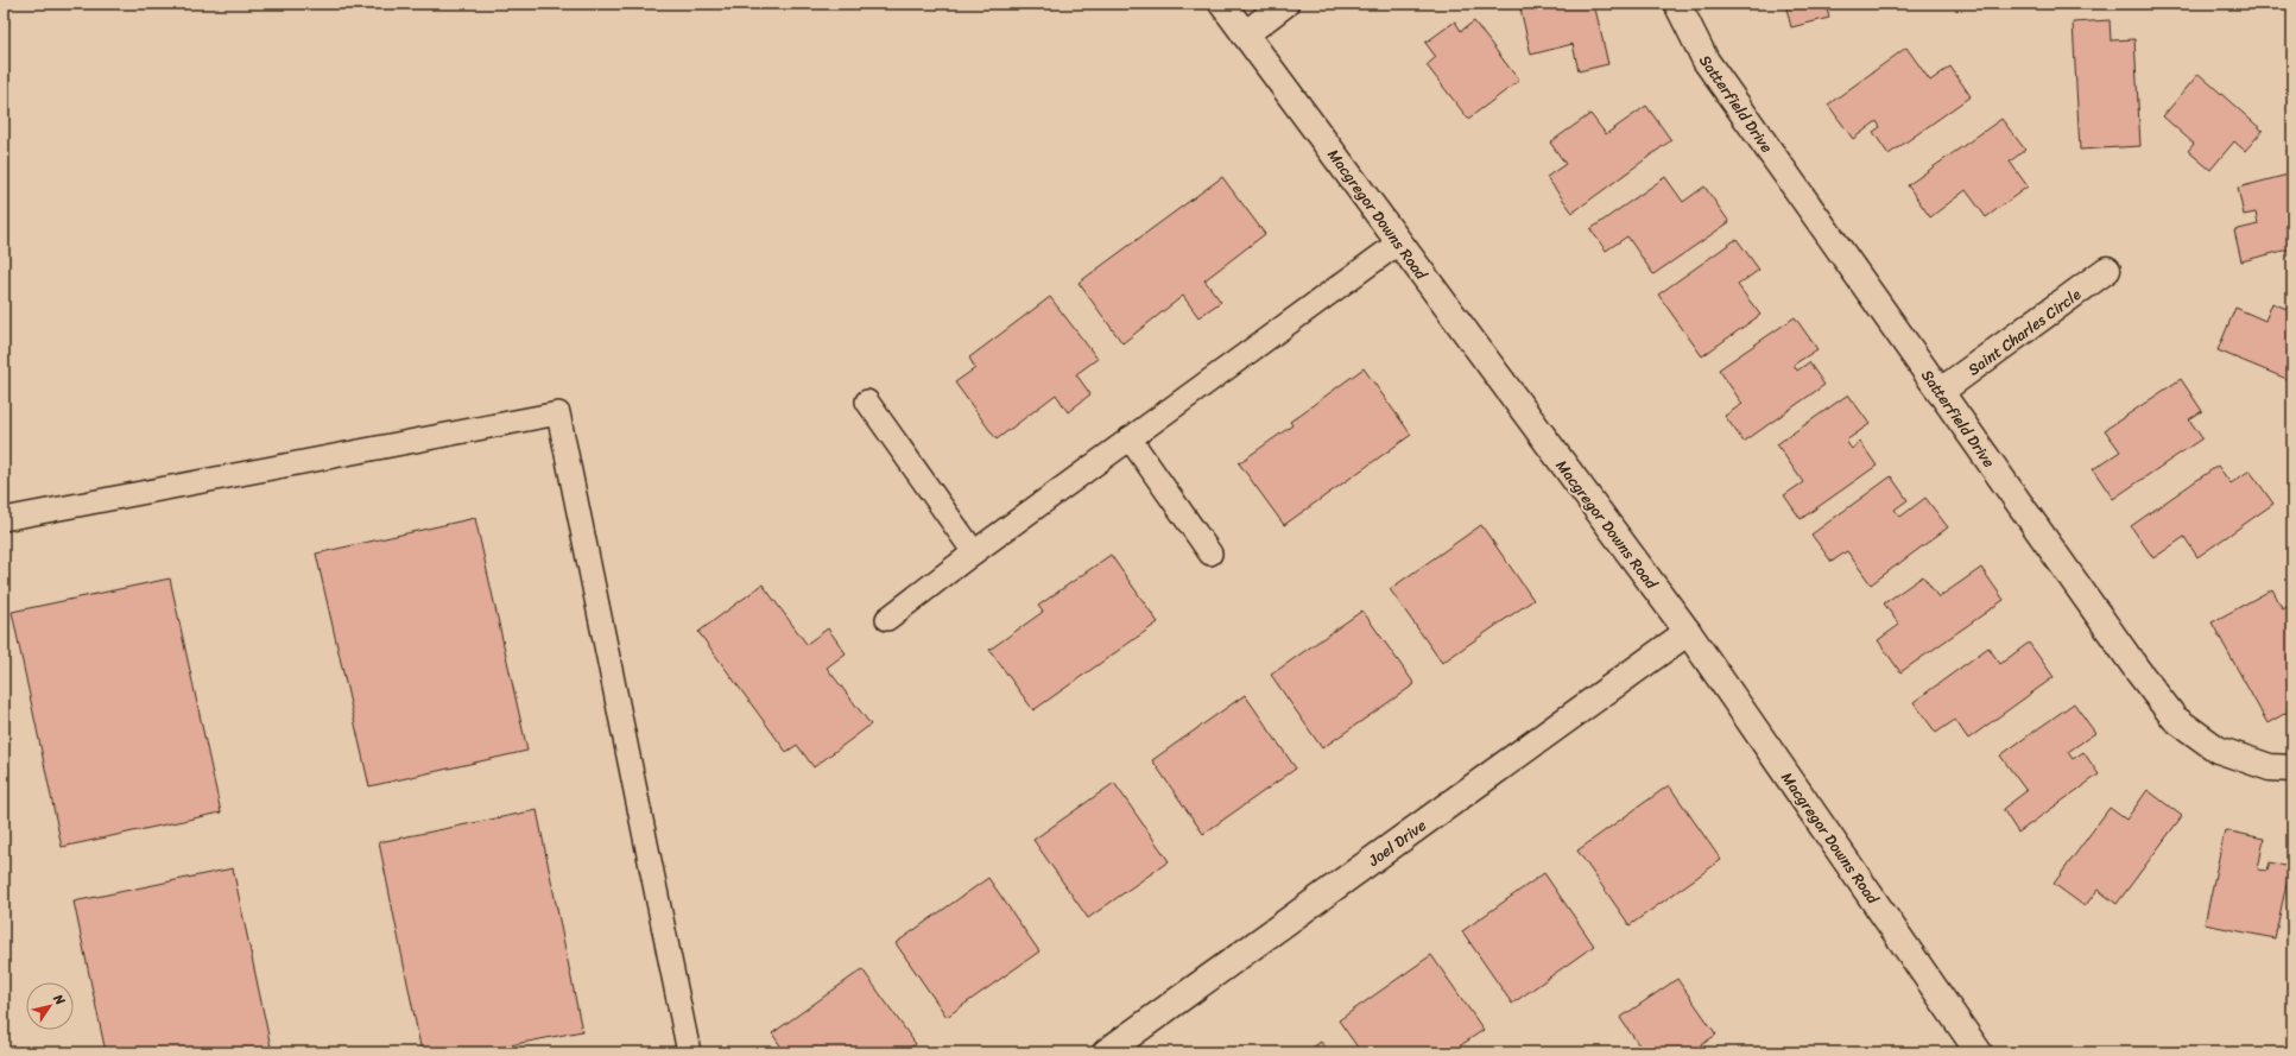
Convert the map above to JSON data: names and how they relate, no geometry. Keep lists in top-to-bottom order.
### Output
{
  "streets": {
    "street": [
      "Satterfield Drive",
      "Macgregor Downs Road",
      "Saint Charles Circle",
      "Joel Drive"
    ]
  },
  "crossings": [
    ["Satterfield Drive", "Saint Charles Circle"],
    ["Macgregor Downs Road", "Joel Drive"]
  ],
  "north": "top right"
}
